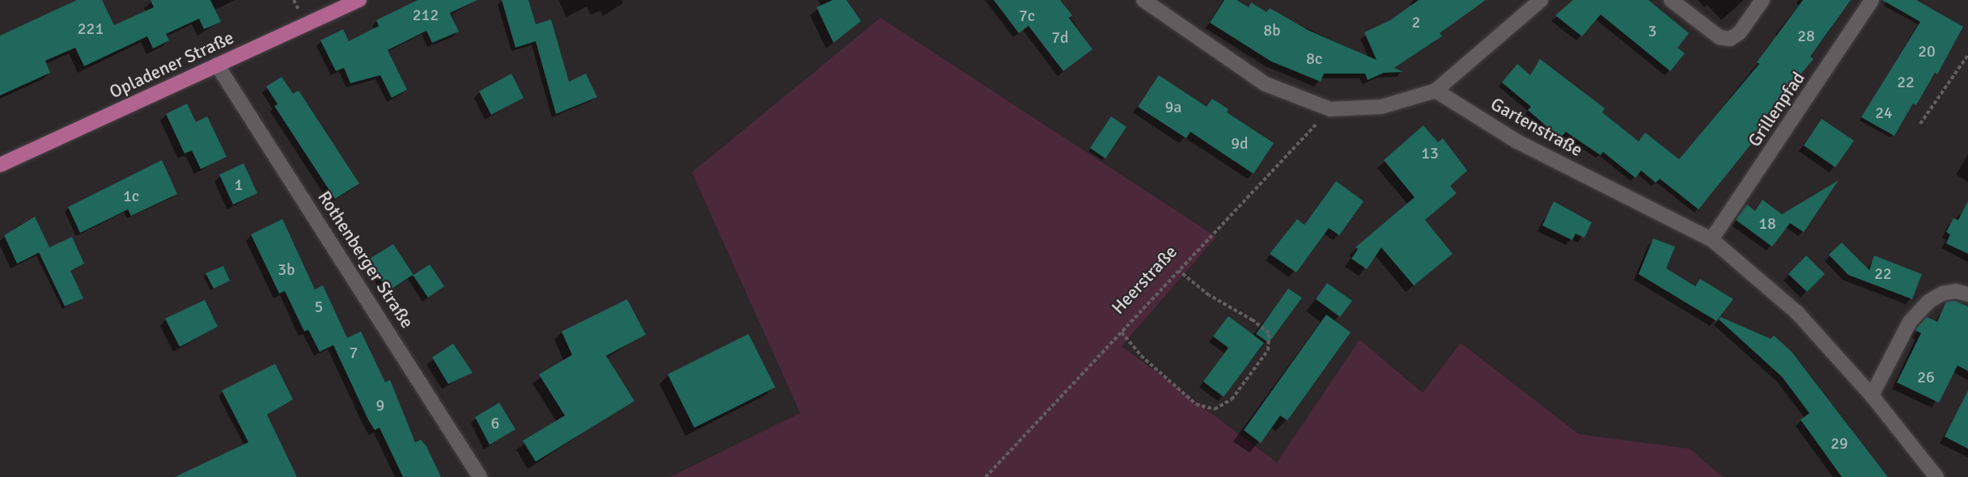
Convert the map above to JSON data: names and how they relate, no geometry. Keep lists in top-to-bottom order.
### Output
{
  "streets": {
    "main road": ["Opladener Straße"],
    "street": ["Grillenpfad", "Gartenstraße", "Rothenberger Straße"],
    "path": ["Heerstraße"]
  },
  "crossings": [
    ["Opladener Straße", "Rothenberger Straße"],
    ["Grillenpfad", "Gartenstraße"]
  ],
  "house_numbers": [
    "212",
    "7c",
    "2",
    "221",
    "8b",
    "3",
    "28",
    "7d",
    "20",
    "8c",
    "22",
    "9a",
    "24",
    "9d",
    "13",
    "1",
    "1c",
    "18",
    "3b",
    "22",
    "5",
    "7",
    "26",
    "9",
    "6",
    "29"
  ]
}
